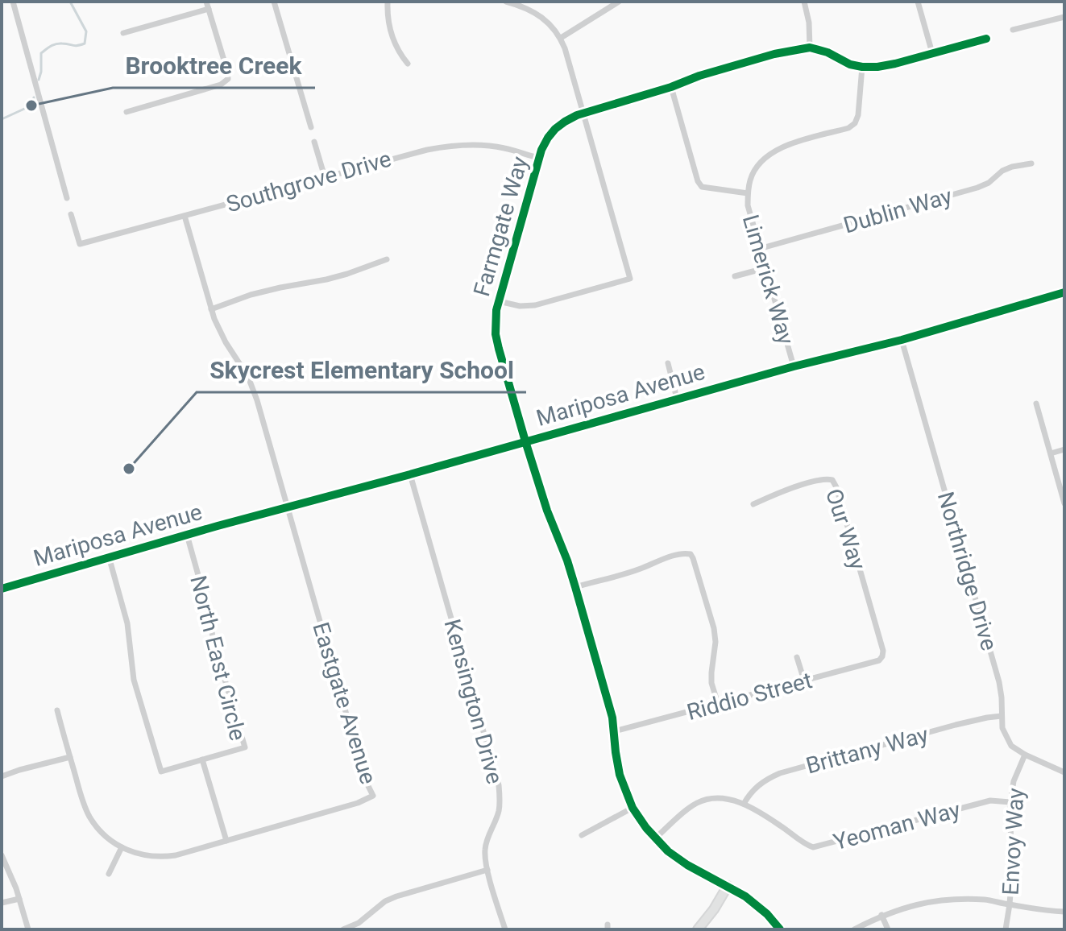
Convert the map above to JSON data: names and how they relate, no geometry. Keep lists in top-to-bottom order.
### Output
{
  "streets": {
    "street": [
      "Southgrove Drive",
      "Dublin Way",
      "Farmgate Way",
      "Limerick Way",
      "Mariposa Avenue",
      "Our Way",
      "Northridge Drive",
      "North East Circle",
      "Riddio Street",
      "Kensington Drive",
      "Eastgate Avenue",
      "Brittany Way",
      "Yeoman Way",
      "Envoy Way"
    ]
  },
  "crossings": [
    ["Southgrove Drive", "Farmgate Way"],
    ["Southgrove Drive", "Eastgate Avenue"],
    ["Dublin Way", "Limerick Way"],
    ["Farmgate Way", "Mariposa Avenue"],
    ["Farmgate Way", "Riddio Street"],
    ["Farmgate Way", "Yeoman Way"],
    ["Limerick Way", "Mariposa Avenue"],
    ["Mariposa Avenue", "Northridge Drive"],
    ["Mariposa Avenue", "North East Circle"],
    ["Mariposa Avenue", "Kensington Drive"],
    ["Mariposa Avenue", "Eastgate Avenue"],
    ["Our Way", "Riddio Street"],
    ["Northridge Drive", "Brittany Way"],
    ["Northridge Drive", "Envoy Way"],
    ["Brittany Way", "Yeoman Way"],
    ["Yeoman Way", "Envoy Way"]
  ],
  "places": ["Brooktree Creek", "Skycrest Elementary School"]
}
